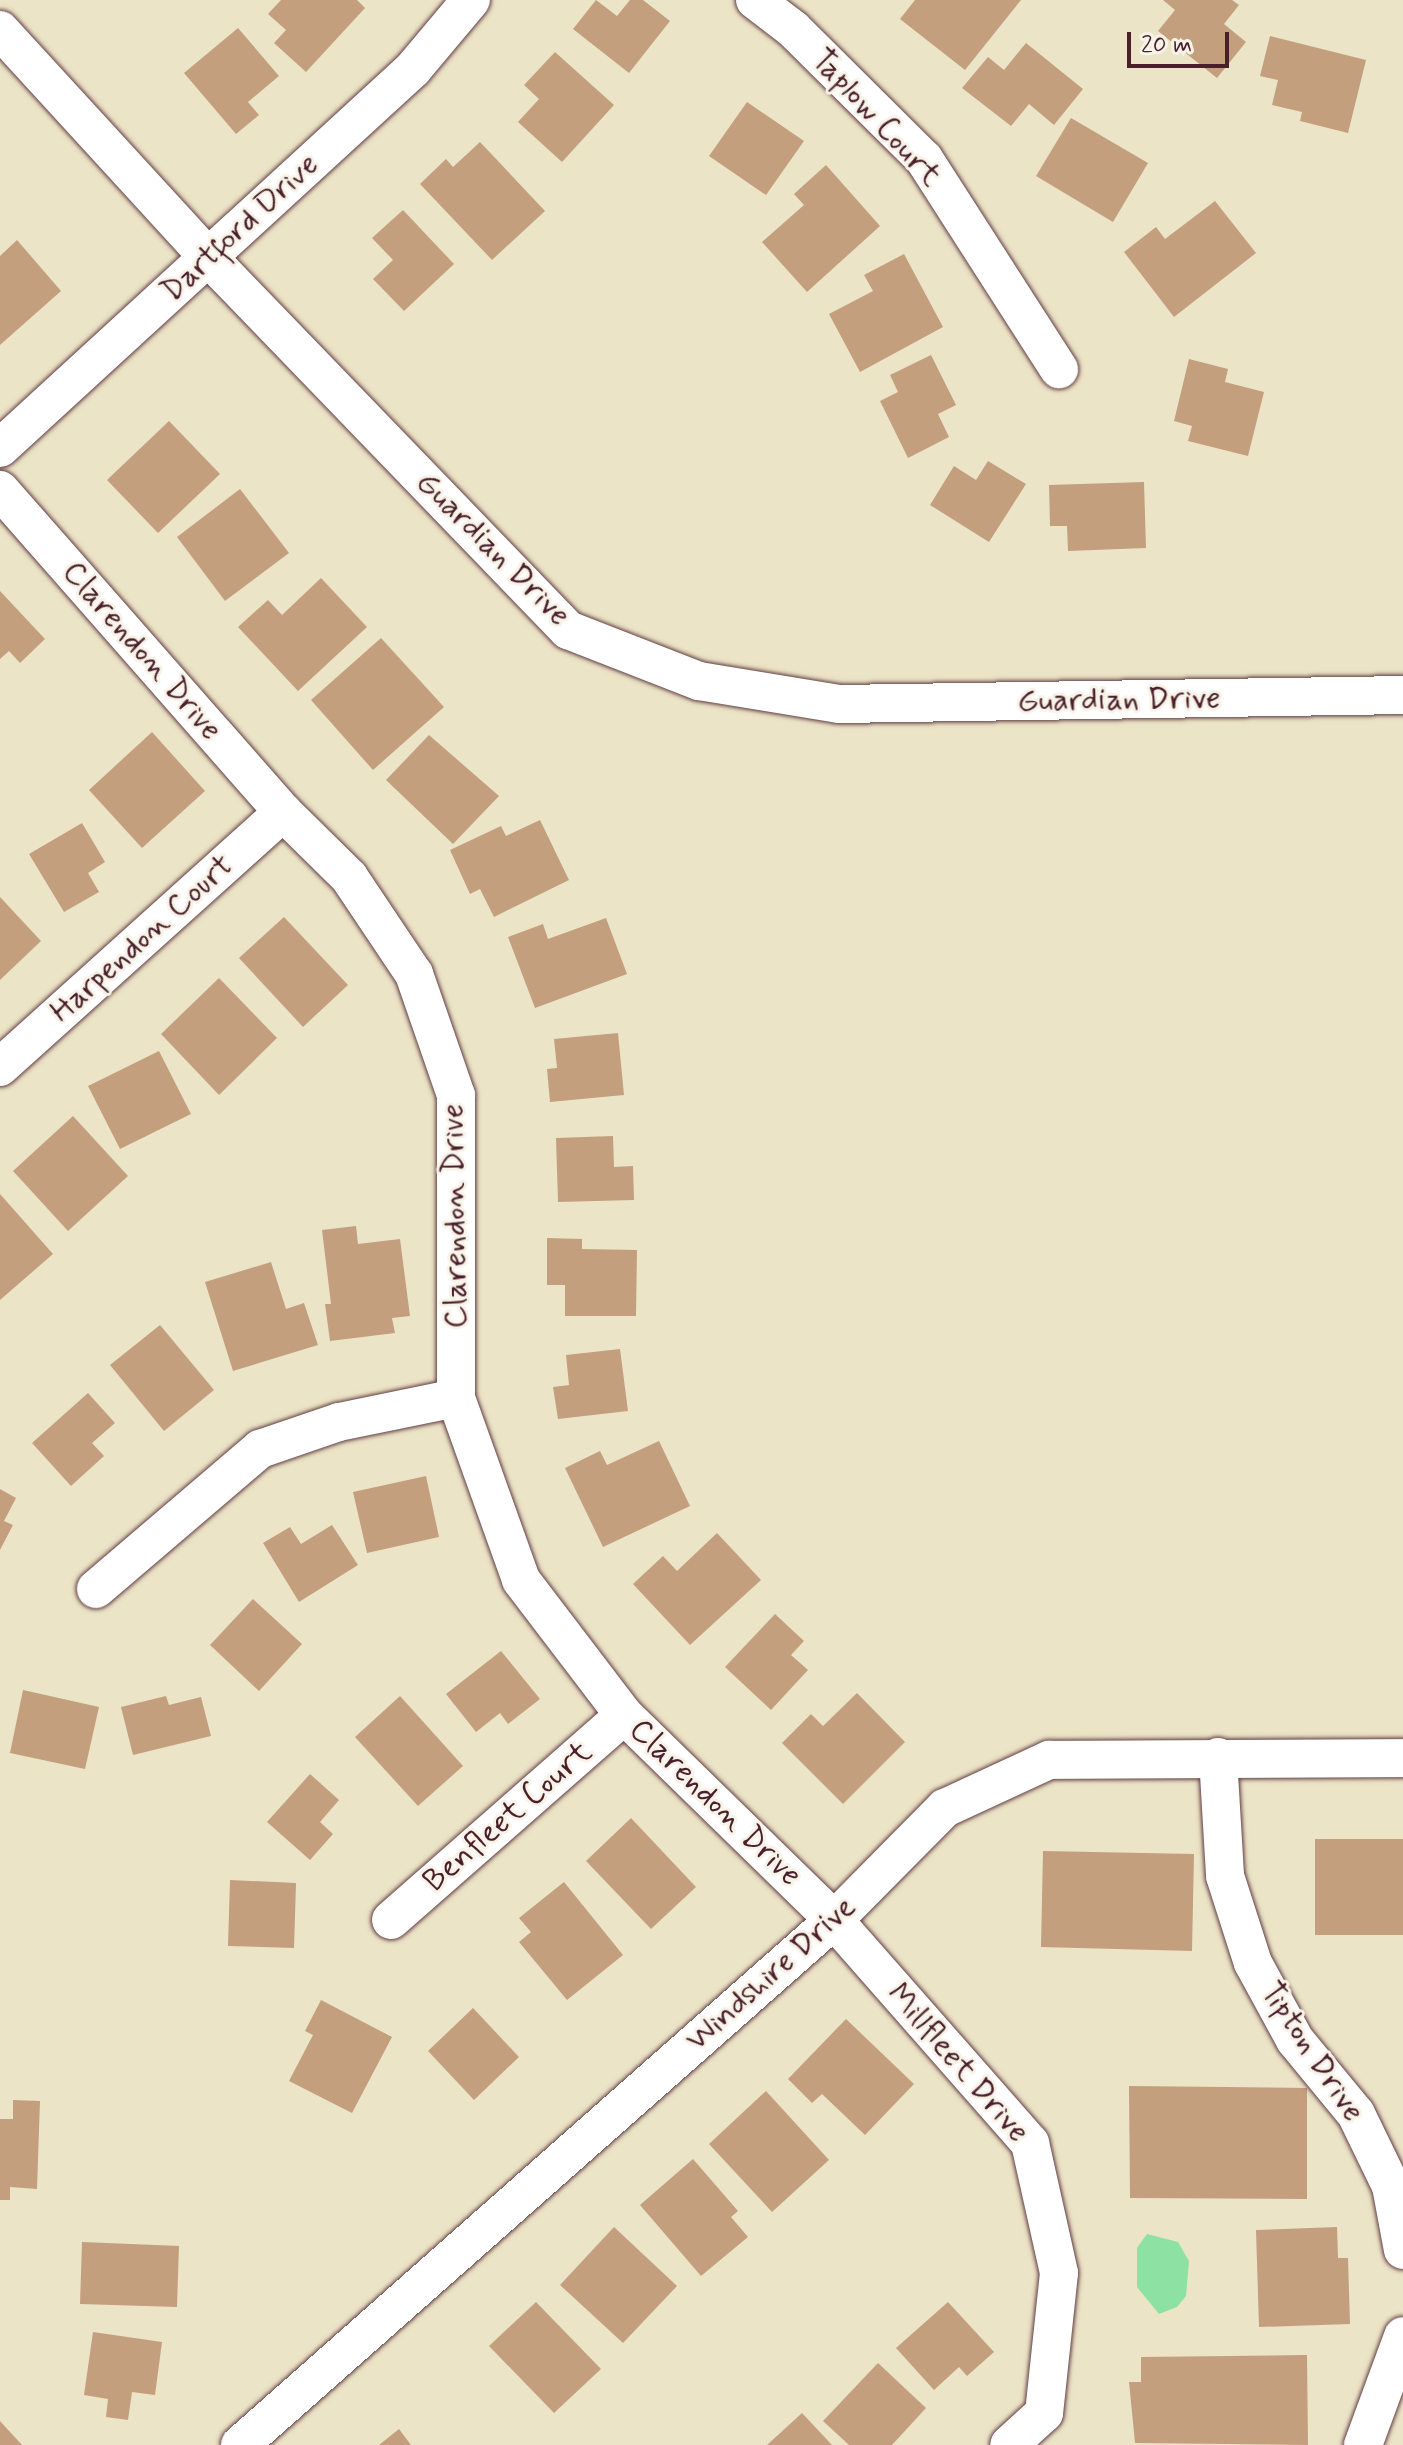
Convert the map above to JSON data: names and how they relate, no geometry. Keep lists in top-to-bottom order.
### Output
{
  "streets": {
    "street": [
      "Taplow Court",
      "Dartford Drive",
      "Guardian Drive",
      "Clarendon Drive",
      "Harpendon Court",
      "Benfleet Court",
      "Windshire Drive",
      "Tipton Drive",
      "Millfleet Drive"
    ]
  },
  "crossings": [
    ["Dartford Drive", "Guardian Drive"],
    ["Clarendon Drive", "Harpendon Court"],
    ["Clarendon Drive", "Benfleet Court"],
    ["Clarendon Drive", "Windshire Drive"],
    ["Clarendon Drive", "Millfleet Drive"],
    ["Windshire Drive", "Tipton Drive"],
    ["Windshire Drive", "Millfleet Drive"]
  ],
  "scale_bar": "20 m"
}
